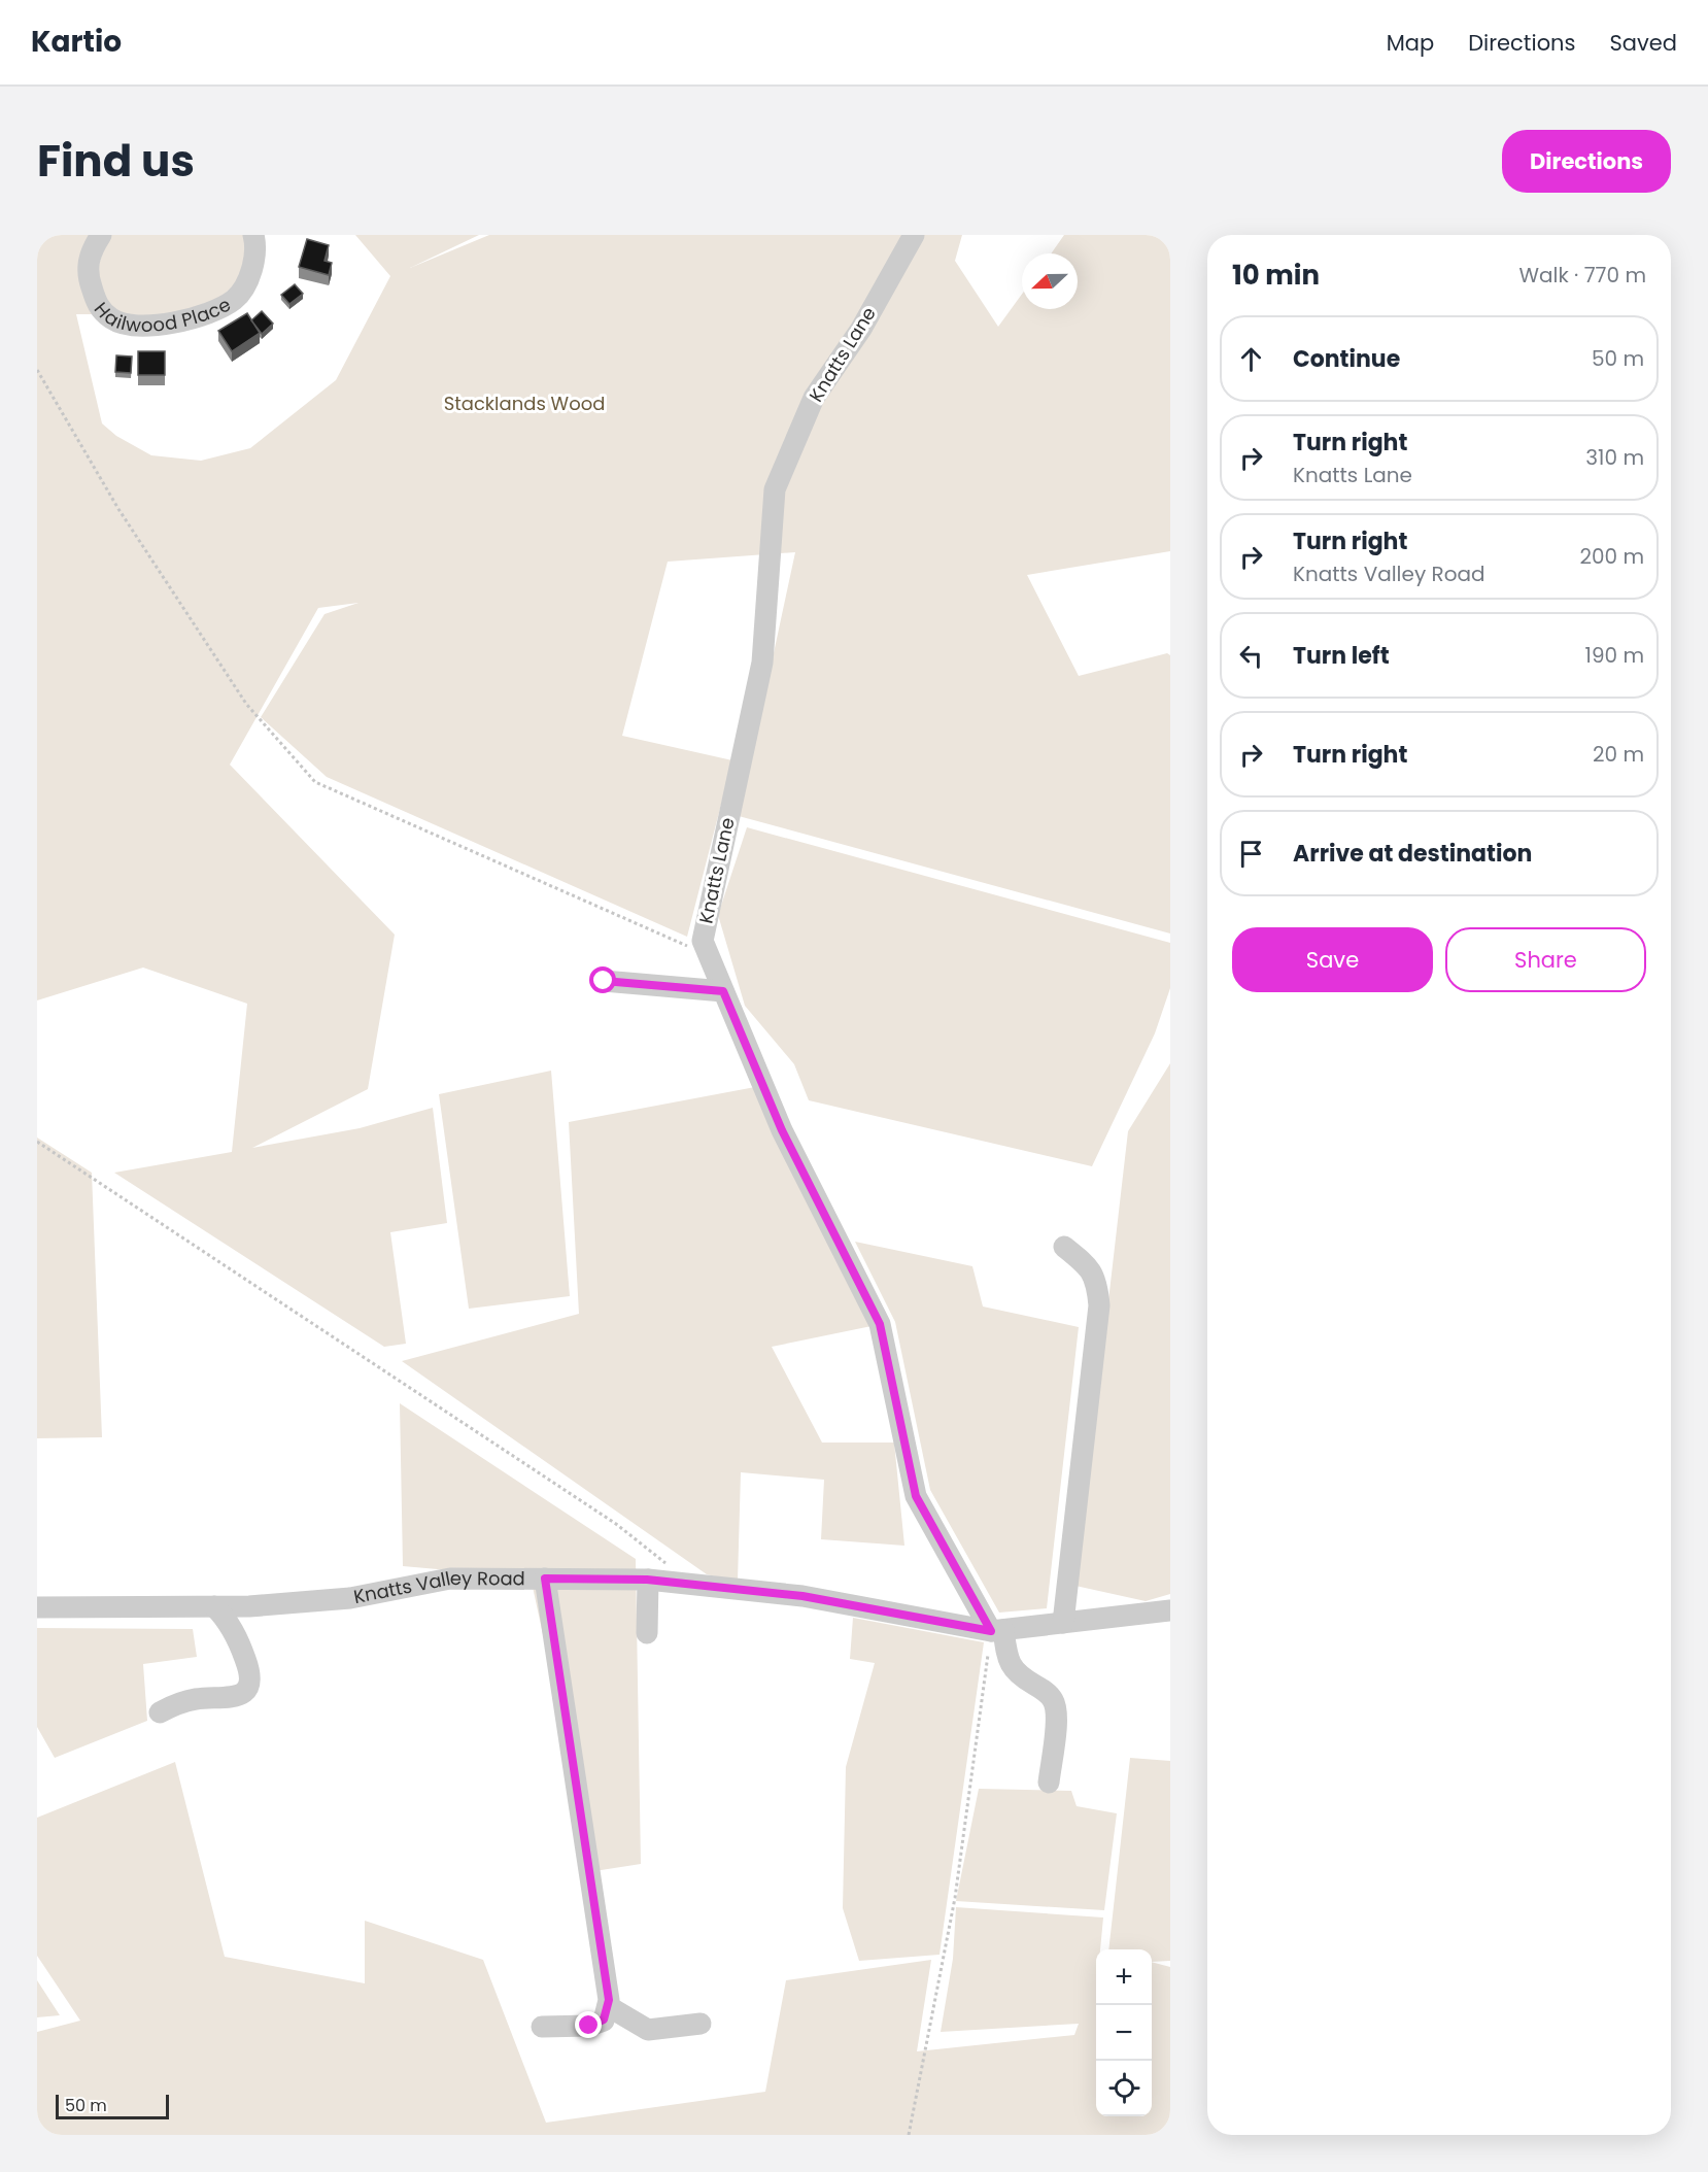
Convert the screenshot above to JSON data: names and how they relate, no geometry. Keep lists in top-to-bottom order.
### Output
{
  "streets": {
    "street": ["Hailwood Place", "Knatts Lane", "Knatts Valley Road"]
  },
  "crossings": [
    ["Knatts Lane", "Knatts Valley Road"]
  ],
  "parks": ["Stacklands Wood"],
  "scale_bar": "50 m",
  "north": "left",
  "page": {
    "header": "Kartio",
    "nav": ["Map", "Directions", "Saved"],
    "title": "Find us",
    "buttons": [
      "Directions",
      ["Save", "Share"]
    ],
    "heading": ["10 min", "Walk · 770 m"],
    "list": [
      ["Continue", "50 m"],
      ["Turn right", "Knatts Lane", "310 m"],
      ["Turn right", "Knatts Valley Road", "200 m"],
      ["Turn left", "190 m"],
      ["Turn right", "20 m"],
      "Arrive at destination"
    ],
    "map_buttons": ["+", "−"],
    "scale": "50 m"
  }
}
